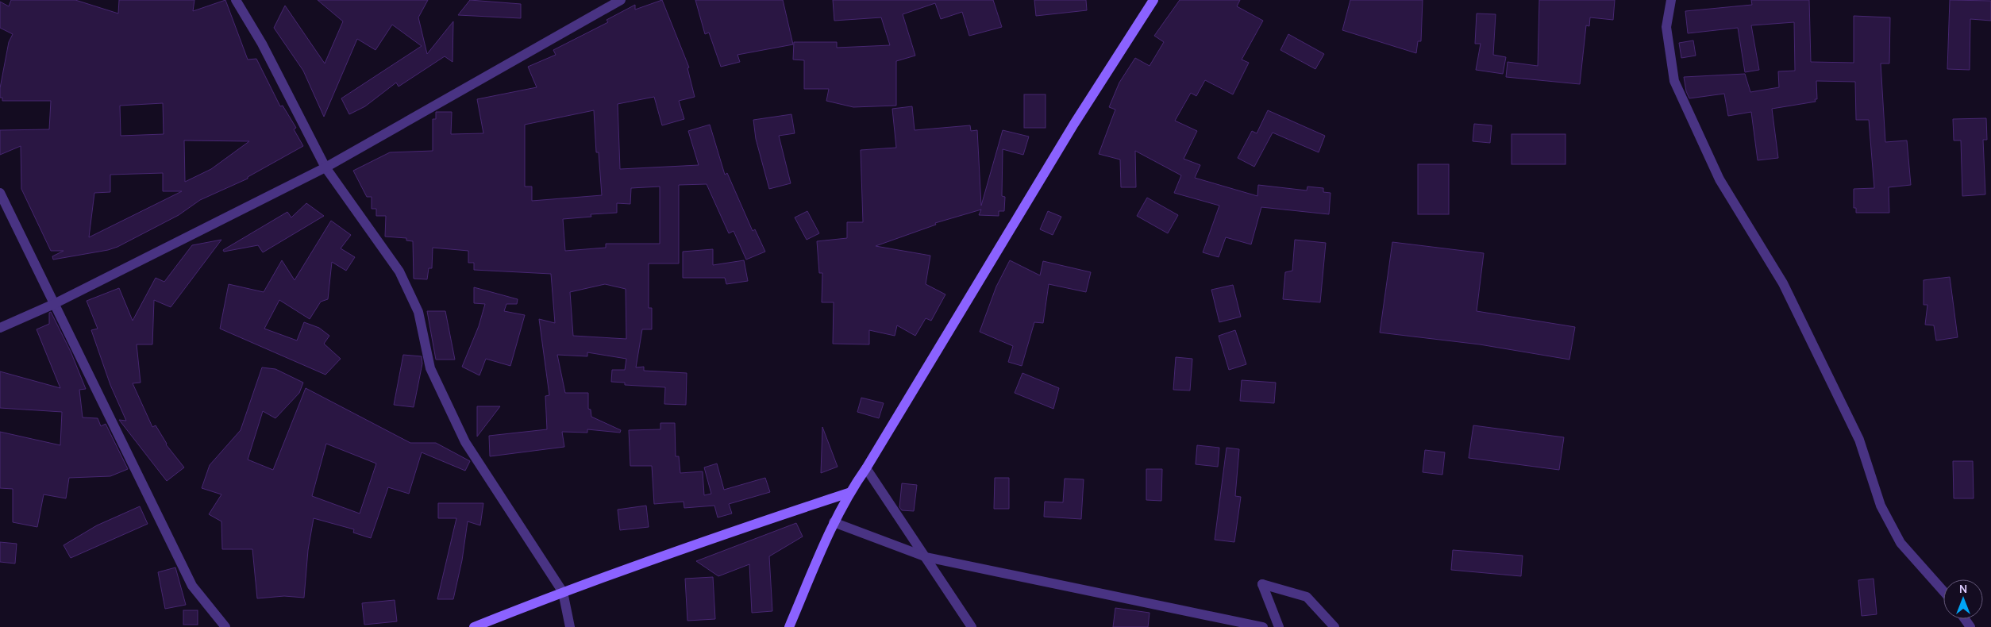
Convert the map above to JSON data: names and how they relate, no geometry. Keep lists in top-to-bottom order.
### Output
{
  "north": "top"
}
